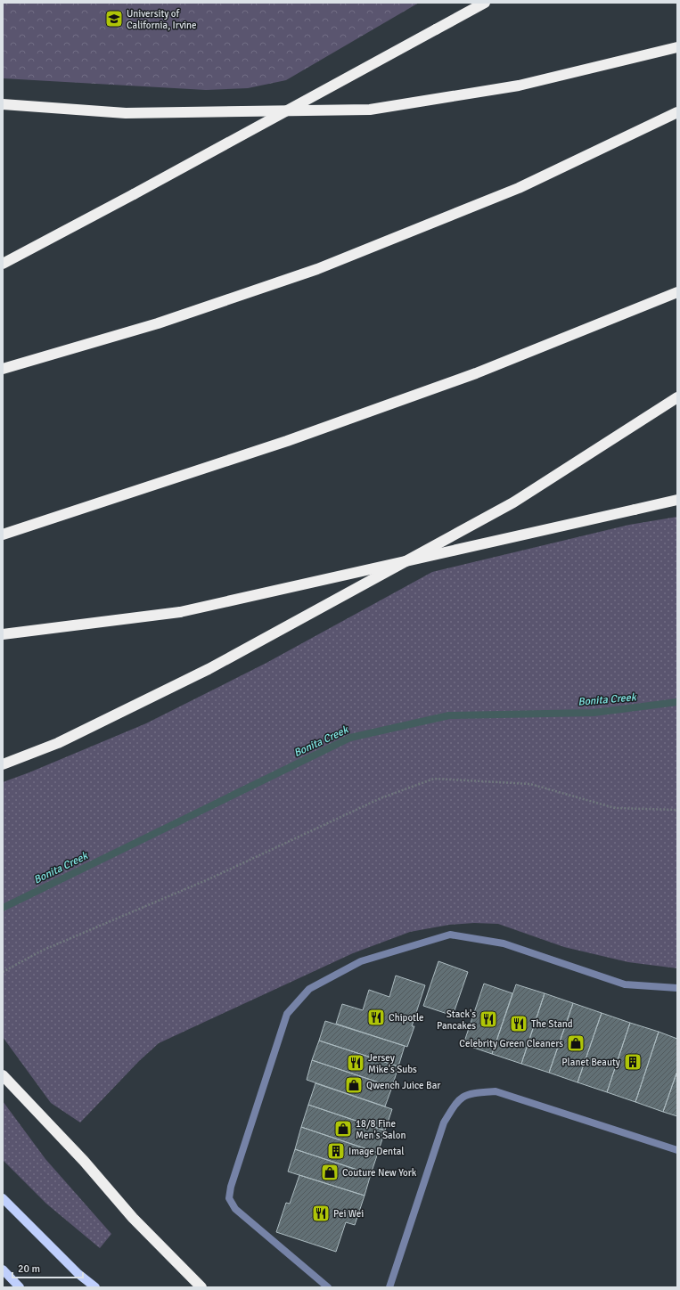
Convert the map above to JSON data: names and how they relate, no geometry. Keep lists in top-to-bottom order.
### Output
{
  "water": ["Bonita Creek"],
  "places": {
    "school or university": ["University of California, Irvine"],
    "restaurant": [
      "Chipotle",
      "Stack's Pancakes",
      "The Stand",
      "Jersey Mike's Subs",
      "Pei Wei"
    ],
    "shop": [
      "Celebrity Green Cleaners",
      "Qwench Juice Bar",
      "18/8 Fine Men's Salon",
      "Couture New York"
    ],
    "building": ["Planet Beauty", "Image Dental"]
  },
  "scale_bar": "20 m"
}
